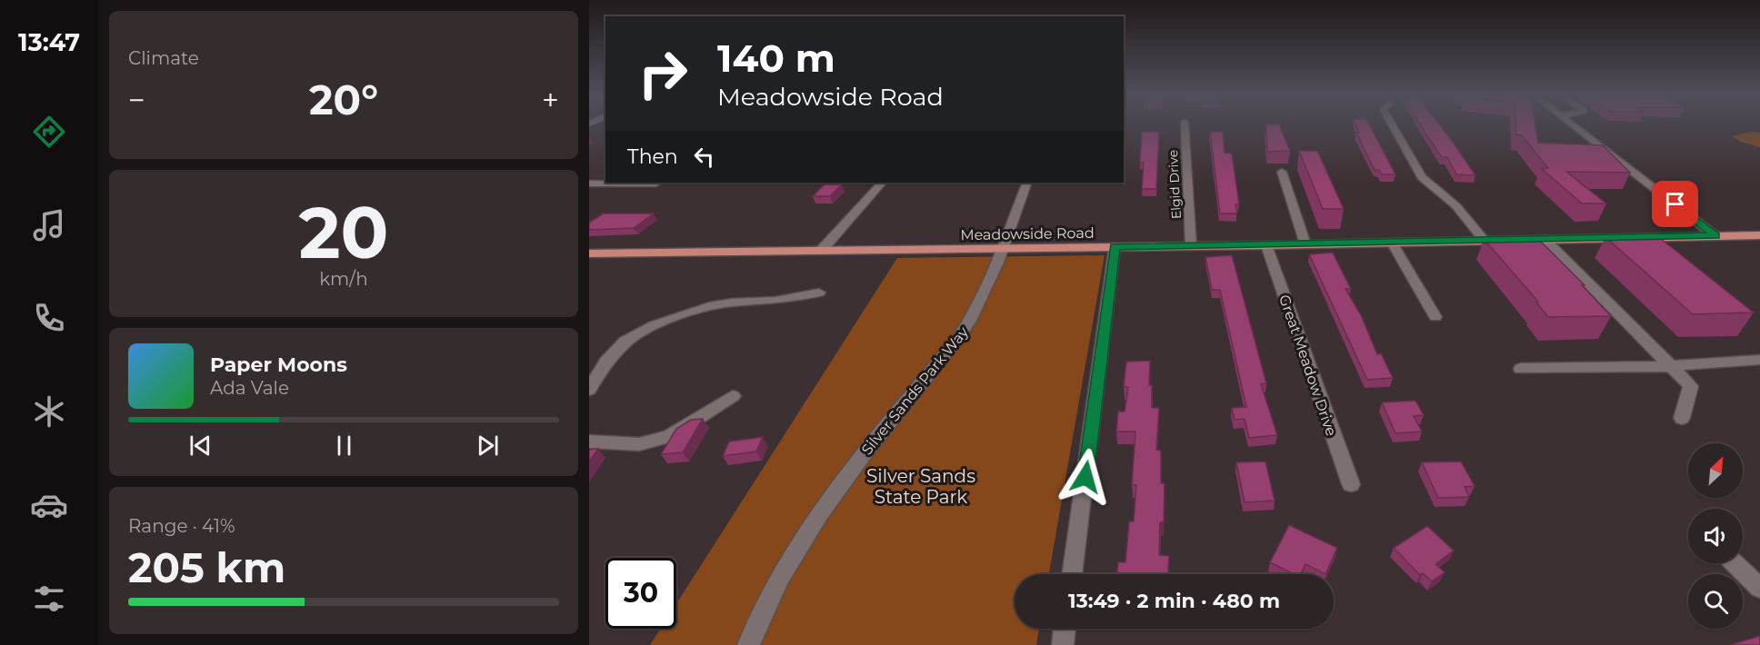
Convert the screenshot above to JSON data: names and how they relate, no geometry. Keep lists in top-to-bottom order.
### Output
{
  "streets": {
    "main road": ["Meadowside Road"],
    "street": ["Elgid Drive", "Great Meadow Drive", "Silver Sands Park Way"]
  },
  "crossings": [
    ["Elgid Drive", "Meadowside Road"],
    ["Meadowside Road", "Great Meadow Drive"],
    ["Meadowside Road", "Silver Sands Park Way"]
  ],
  "parks": ["Silver Sands State Park"],
  "north": "top right",
  "page": {
    "tabs": "13:47",
    "tile": [
      "Climate",
      ["20", "km/h"],
      ["Range · 41%", "205 km"]
    ],
    "turn": ["140 m", "Meadowside Road"],
    "heat": ["−", "20°", "+"],
    "then": "Then",
    "song": ["Paper Moons", "Ada Vale"],
    "limit": "30",
    "trip": "13:49 · 2 min · 480 m"
  }
}
